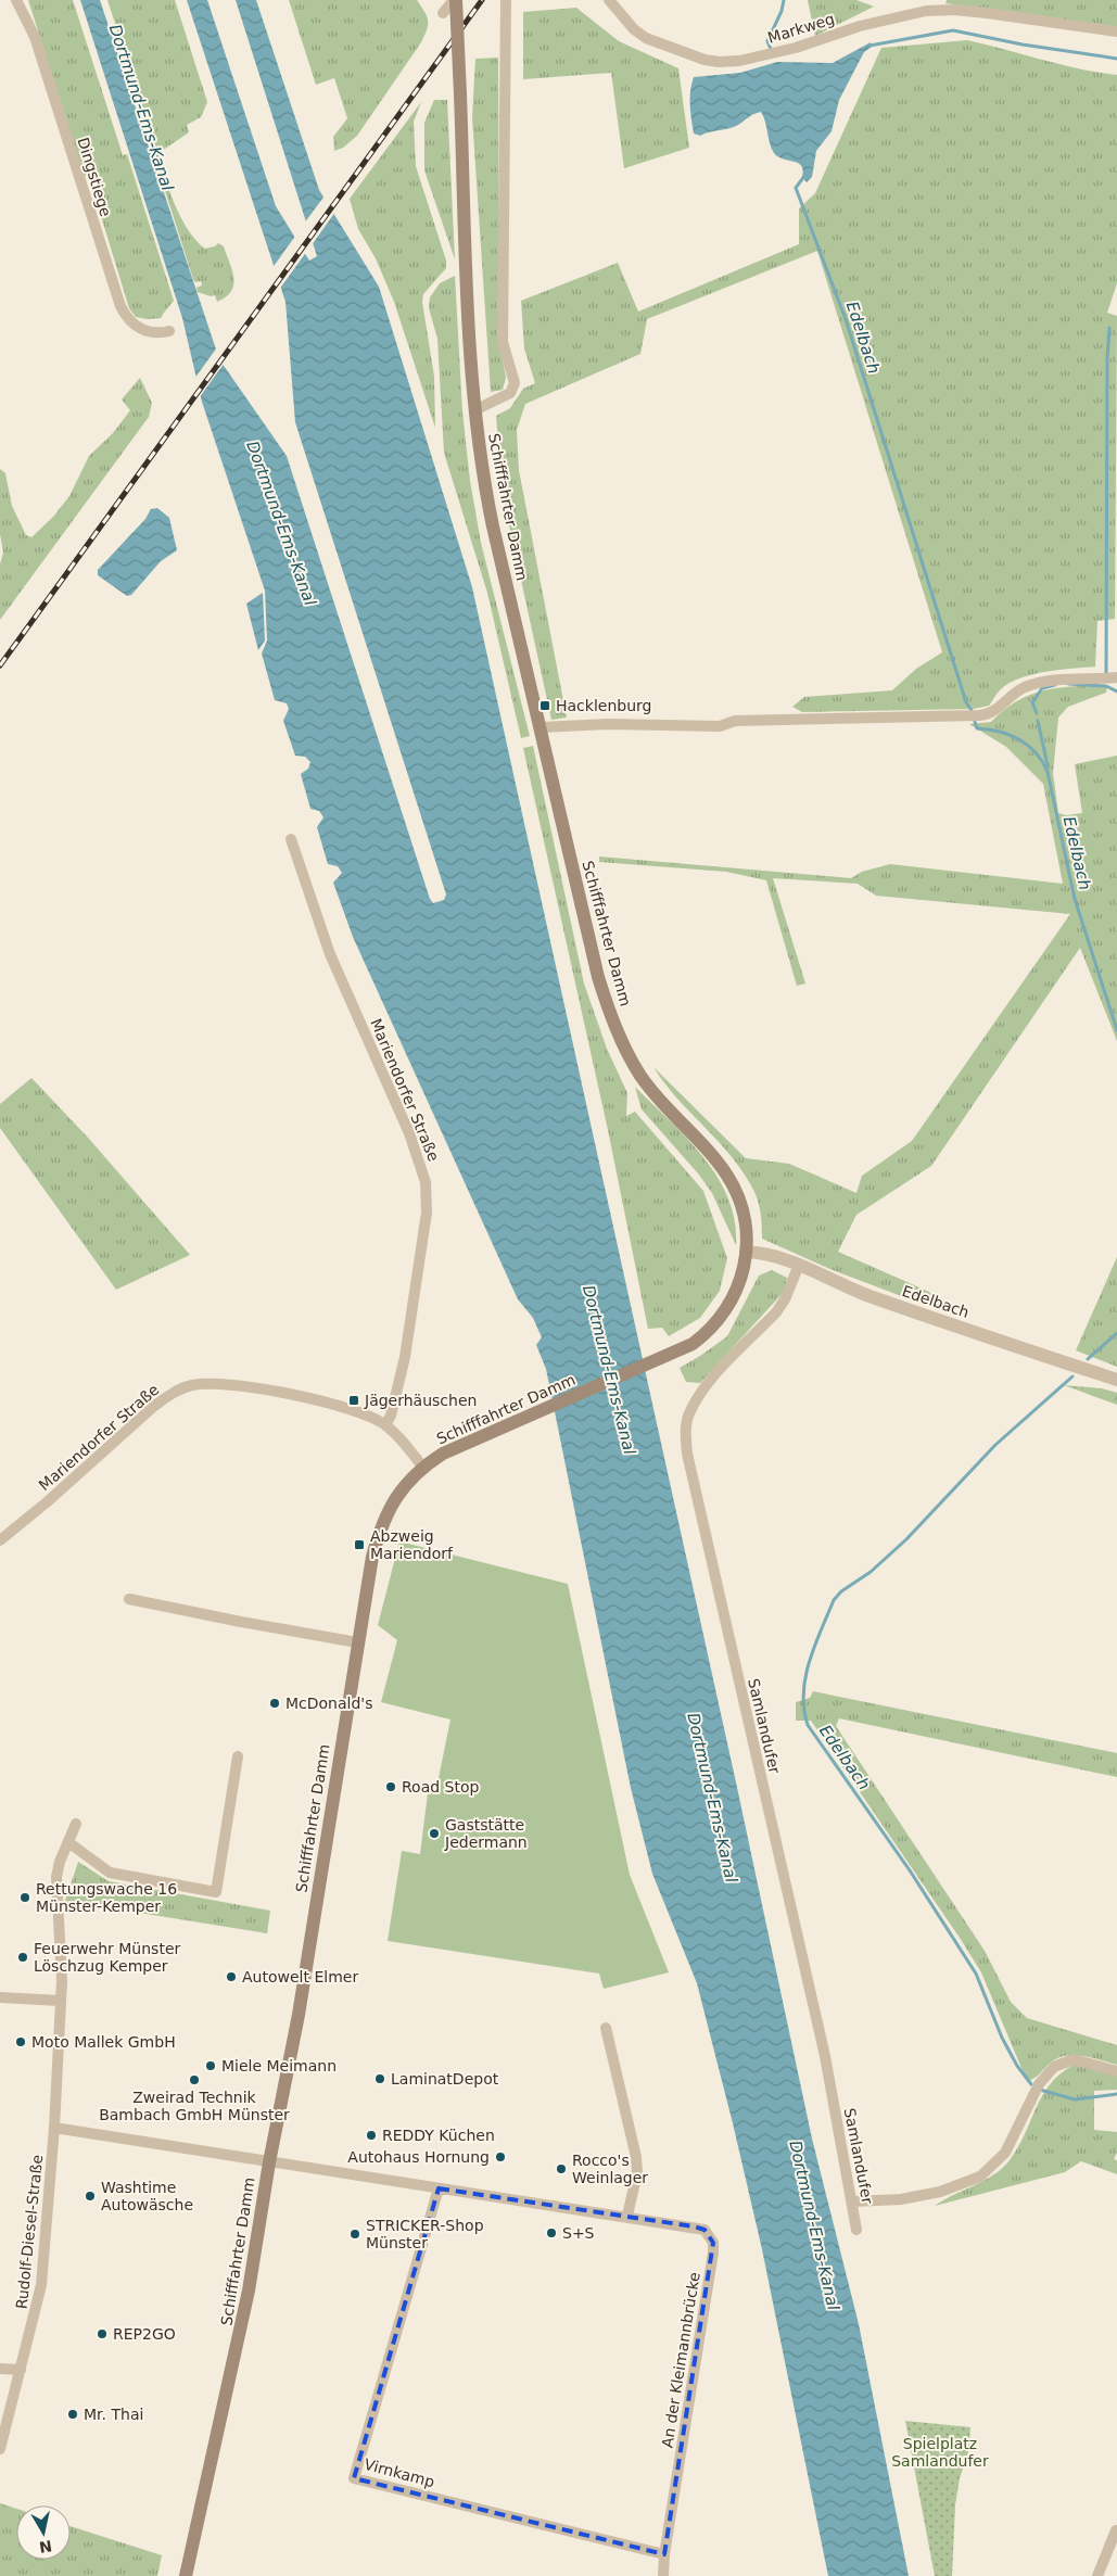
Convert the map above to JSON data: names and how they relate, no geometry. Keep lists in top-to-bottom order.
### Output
{
  "streets": {
    "main road": ["Schifffahrter Damm"],
    "street": [
      "Markweg",
      "Dingstiege",
      "Mariendorfer Straße",
      "Edelbach",
      "Samlandufer",
      "Rudolf-Diesel-Straße",
      "An der Kleimannbrücke",
      "Virnkamp"
    ]
  },
  "crossings": [
    ["Schifffahrter Damm", "Mariendorfer Straße"],
    ["Schifffahrter Damm", "Edelbach"],
    ["Schifffahrter Damm", "An der Kleimannbrücke"],
    ["Edelbach", "Samlandufer"],
    ["An der Kleimannbrücke", "Virnkamp"]
  ],
  "water": ["Dortmund-Ems-Kanal", "Edelbach"],
  "parks": ["Spielplatz Samlandufer"],
  "places": {
    "transit": ["Hacklenburg", "Jägerhäuschen", "Abzweig Mariendorf"],
    "other": [
      "McDonald's",
      "Road Stop",
      "Gaststätte Jedermann",
      "Rettungswache 16 Münster-Kemper",
      "Feuerwehr Münster Löschzug Kemper",
      "Autowelt Elmer",
      "Moto Mallek GmbH",
      "Miele Meimann",
      "LaminatDepot",
      "Zweirad Technik Bambach GmbH Münster",
      "REDDY Küchen",
      "Autohaus Hornung",
      "Rocco's Weinlager",
      "Washtime Autowäsche",
      "S+S",
      "STRICKER-Shop Münster",
      "REP2GO",
      "Mr. Thai"
    ]
  },
  "north": "bottom"
}
